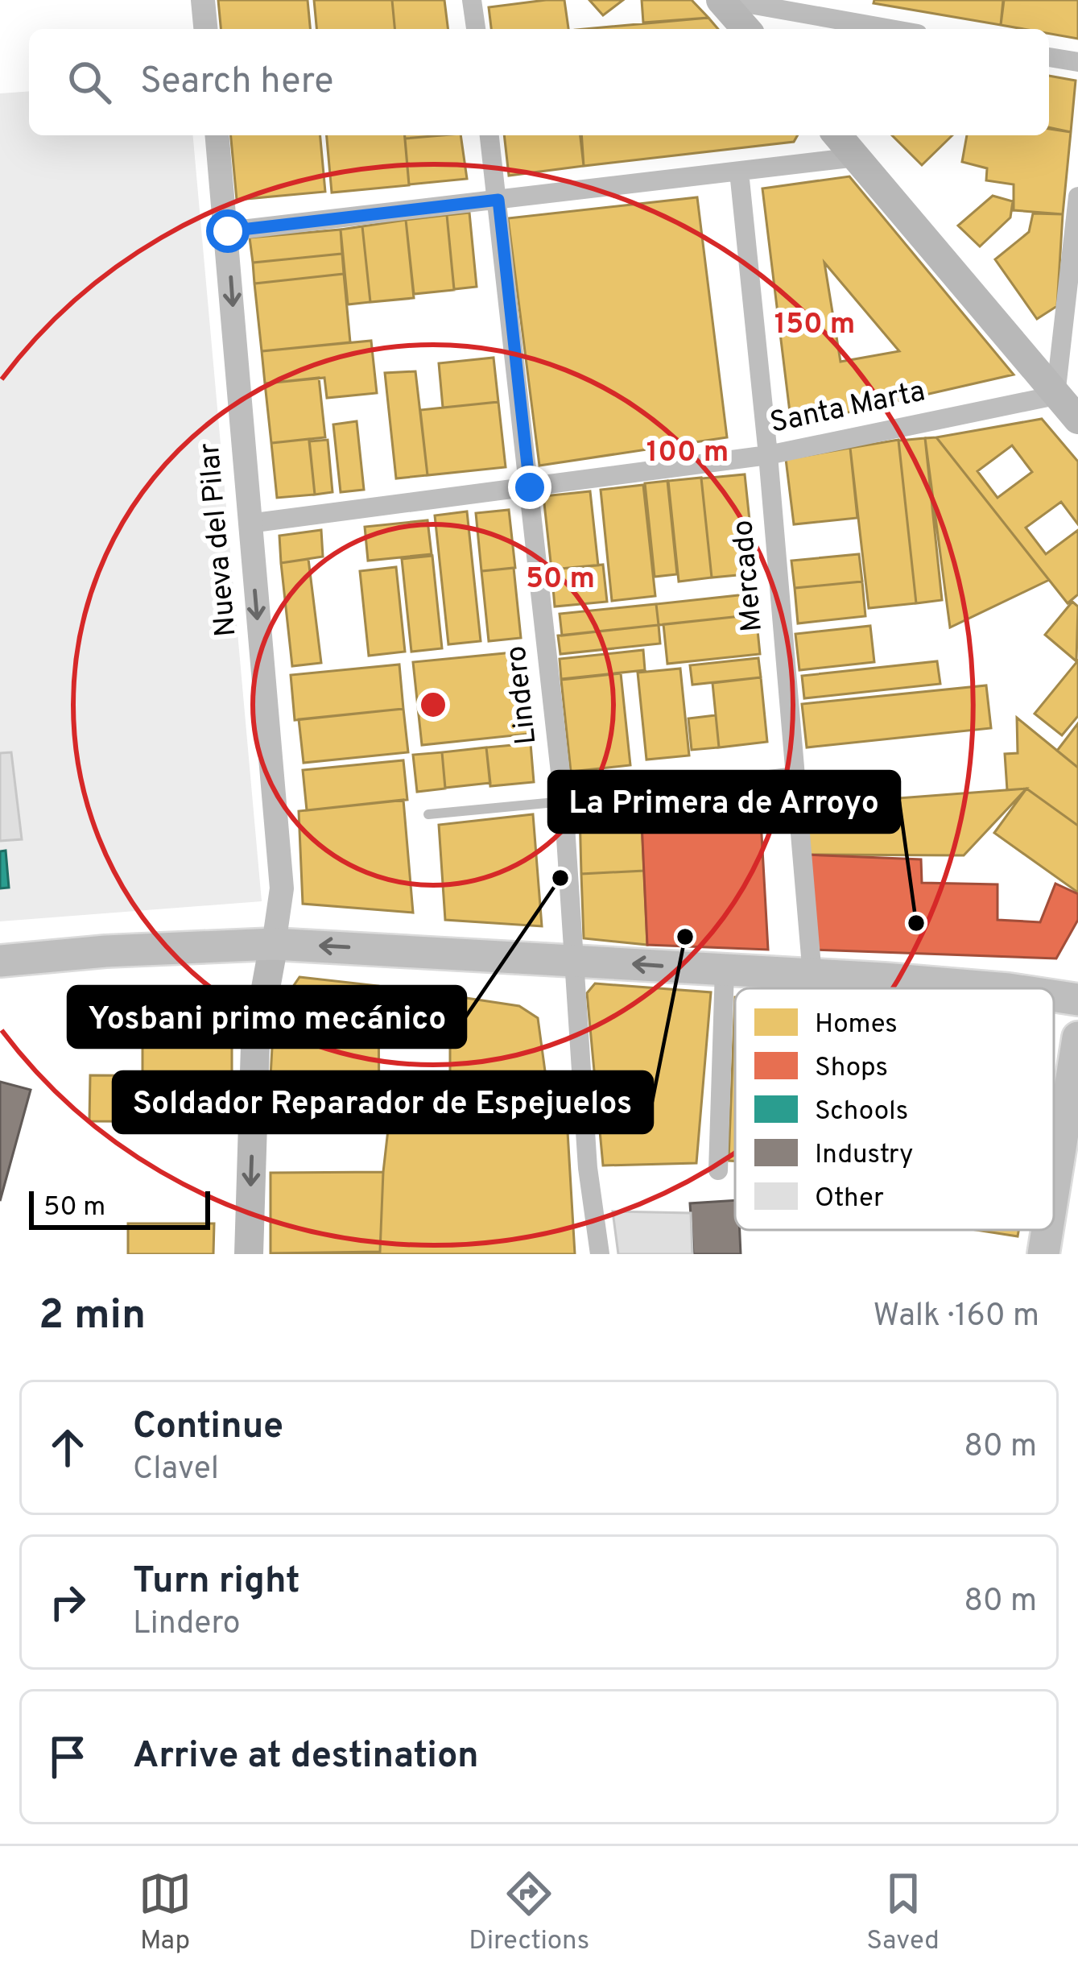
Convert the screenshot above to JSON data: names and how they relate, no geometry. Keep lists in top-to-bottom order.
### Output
{
  "streets": {
    "street": [
      "Santa Marta",
      "Nueva del Pilar",
      "Mercado",
      "Lindero"
    ]
  },
  "crossings": [
    ["Santa Marta", "Nueva del Pilar"],
    ["Santa Marta", "Mercado"],
    ["Santa Marta", "Lindero"]
  ],
  "one_way": ["Nueva del Pilar"],
  "places": ["Yosbani primo mecánico", "La Primera de Arroyo", "Soldador Reparador de Espejuelos"],
  "legend": [
    "Homes",
    "Shops",
    "Schools",
    "Industry",
    "Other"
  ],
  "scale_bar": "50 m",
  "page": {
    "search": "Search here",
    "scale": "50 m",
    "heading": ["2 min", "Walk · 160 m"],
    "list": [
      ["Continue", "Clavel", "80 m"],
      ["Turn right", "Lindero", "80 m"],
      "Arrive at destination"
    ],
    "nav": ["Map", "Directions", "Saved"]
  },
  "rings": ["150 m", "100 m", "50 m"]
}
